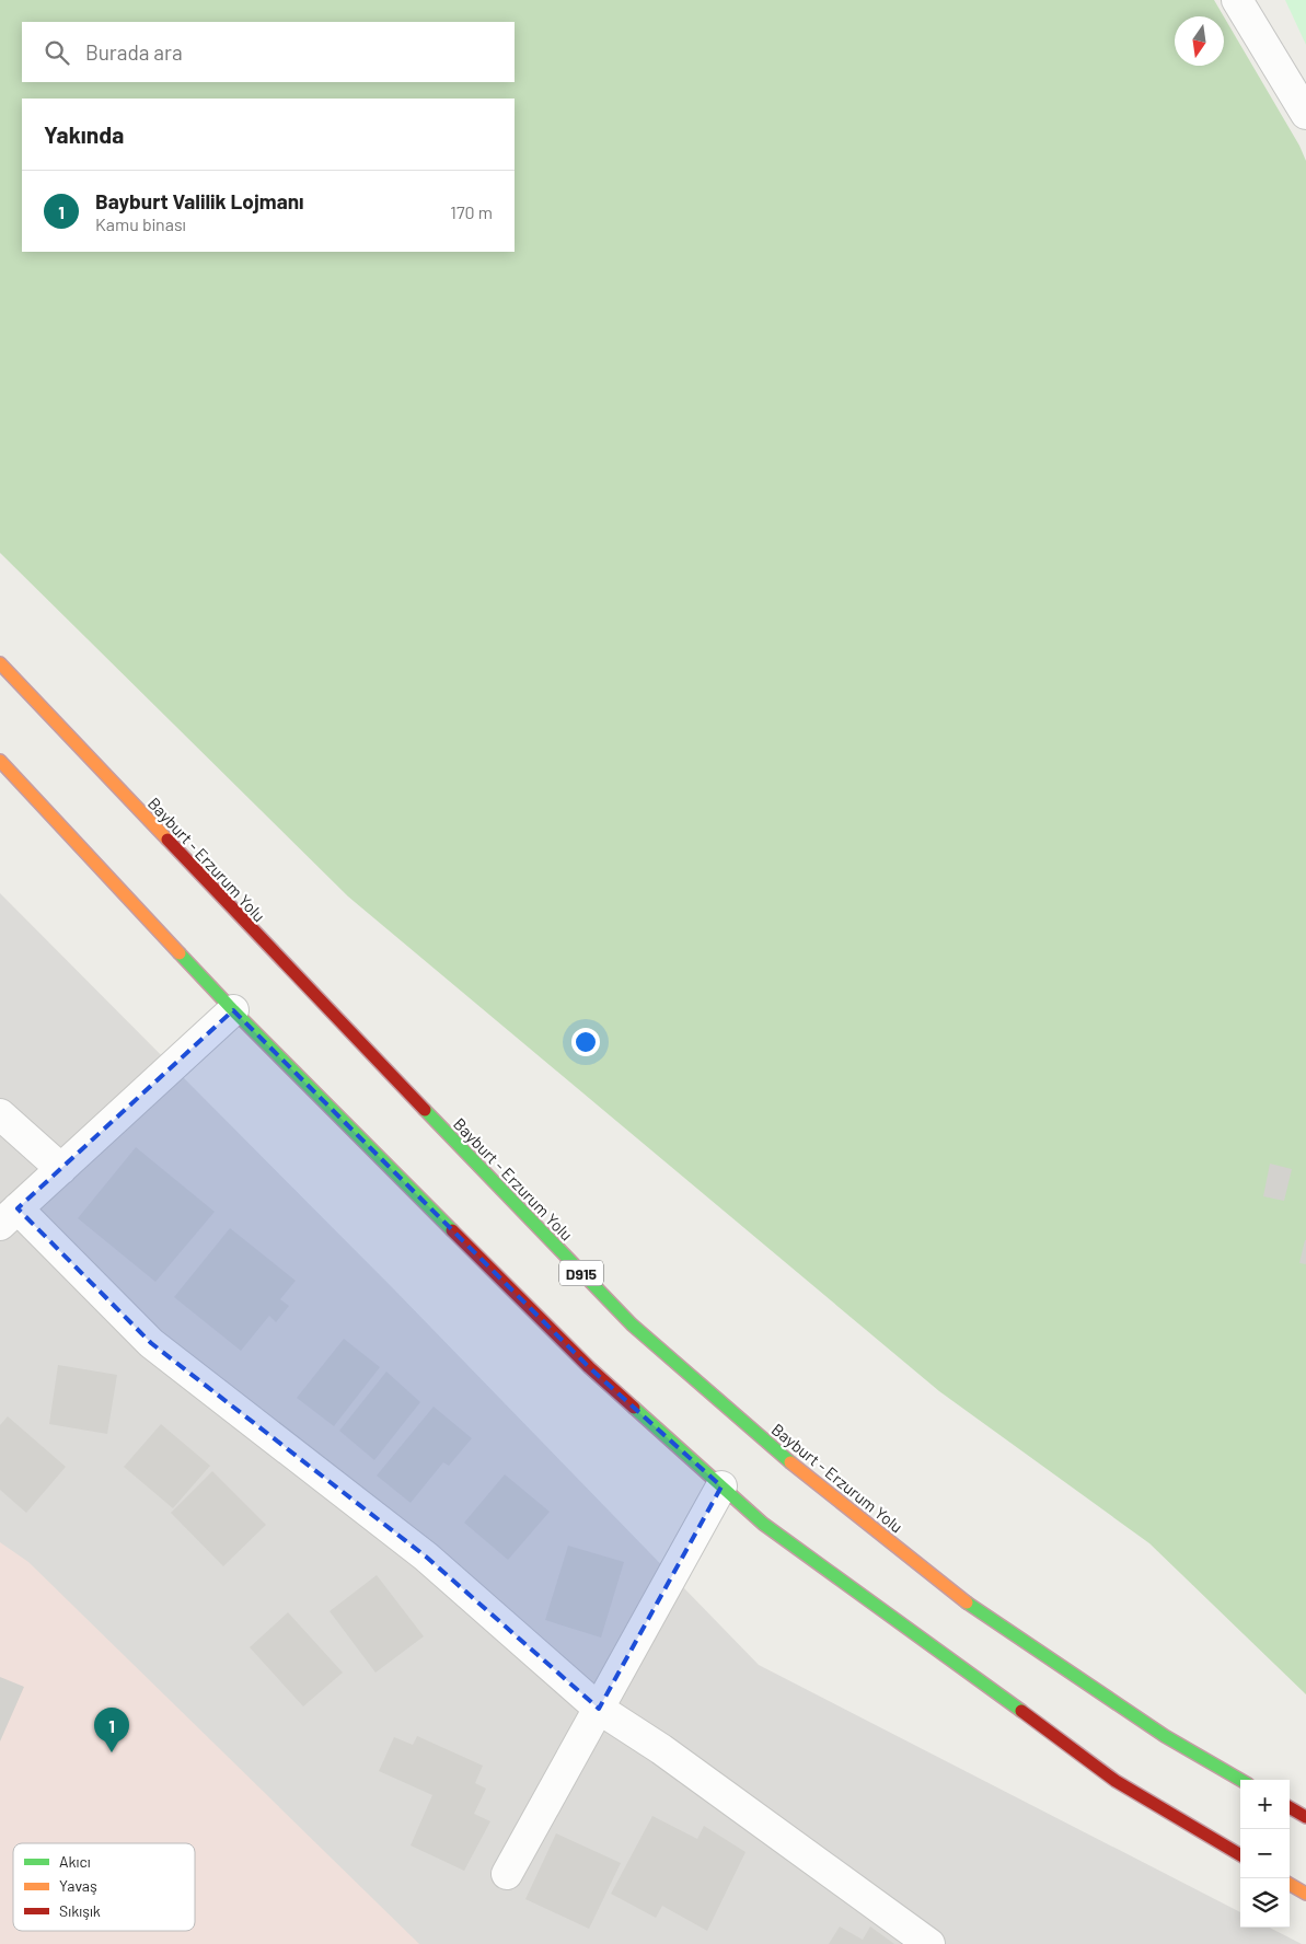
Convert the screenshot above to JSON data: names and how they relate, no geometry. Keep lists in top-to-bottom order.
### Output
{
  "streets": {
    "highway": ["Bayburt - Erzurum Yolu", "D915"]
  },
  "legend": ["Akıcı", "Yavaş", "Sıkışık"],
  "north": "bottom",
  "page": {
    "search": "Burada ara",
    "heading": "Yakında",
    "list": [
      {
        "mark": "1",
        "name": "Bayburt Valilik Lojmanı",
        "note": "Kamu binası",
        "value": "170 m"
      }
    ],
    "pins": "1",
    "map_buttons": ["+", "−"]
  }
}
